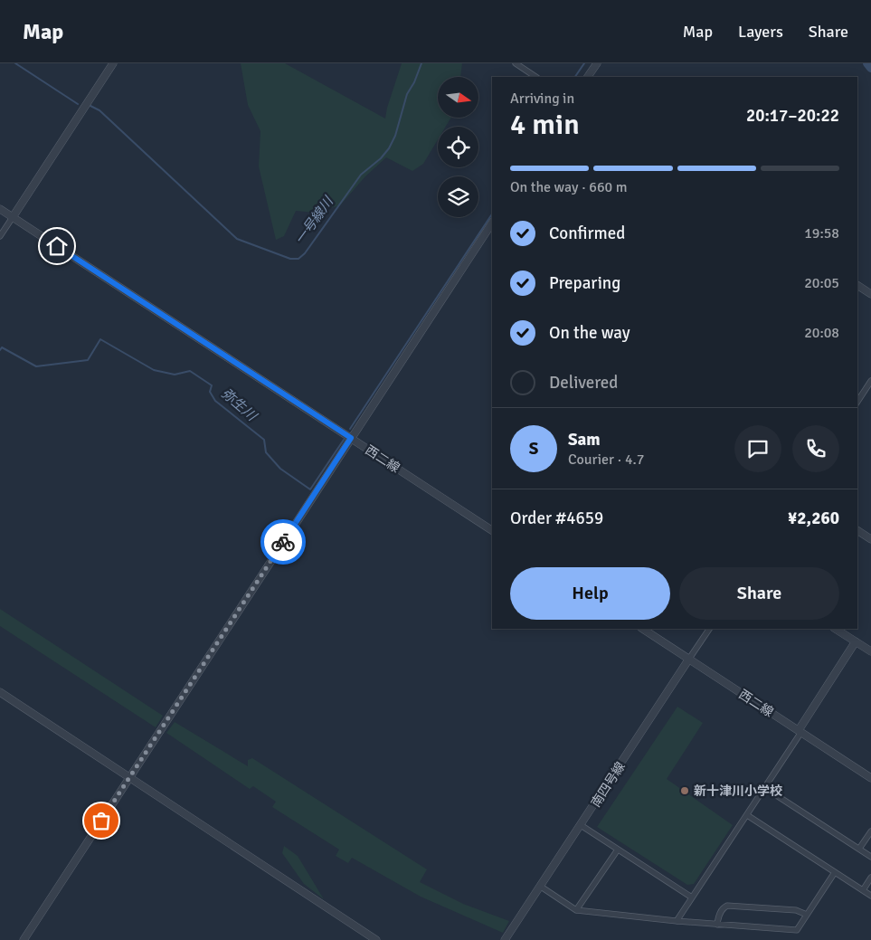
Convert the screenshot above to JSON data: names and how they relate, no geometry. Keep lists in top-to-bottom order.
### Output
{
  "streets": {
    "street": ["西二線", "南四号線"]
  },
  "crossings": [
    ["西二線", "南四号線"]
  ],
  "water": ["一号線川", "弥生川"],
  "places": ["新十津川小学校"],
  "north": "right",
  "page": {
    "header": "Map",
    "nav": ["Map", "Layers", "Share"],
    "heading": ["4 min", "Arriving in", "20:17–20:22"],
    "panel": [
      "Sam",
      "Courier · 4.7",
      "Order #4659",
      "¥2,260"
    ],
    "bar": "On the way · 660 m",
    "list": [
      ["Confirmed", "19:58"],
      ["Preparing", "20:05"],
      ["On the way", "20:08"],
      "Delivered"
    ],
    "round": "S",
    "buttons": ["Help", "Share"]
  }
}
